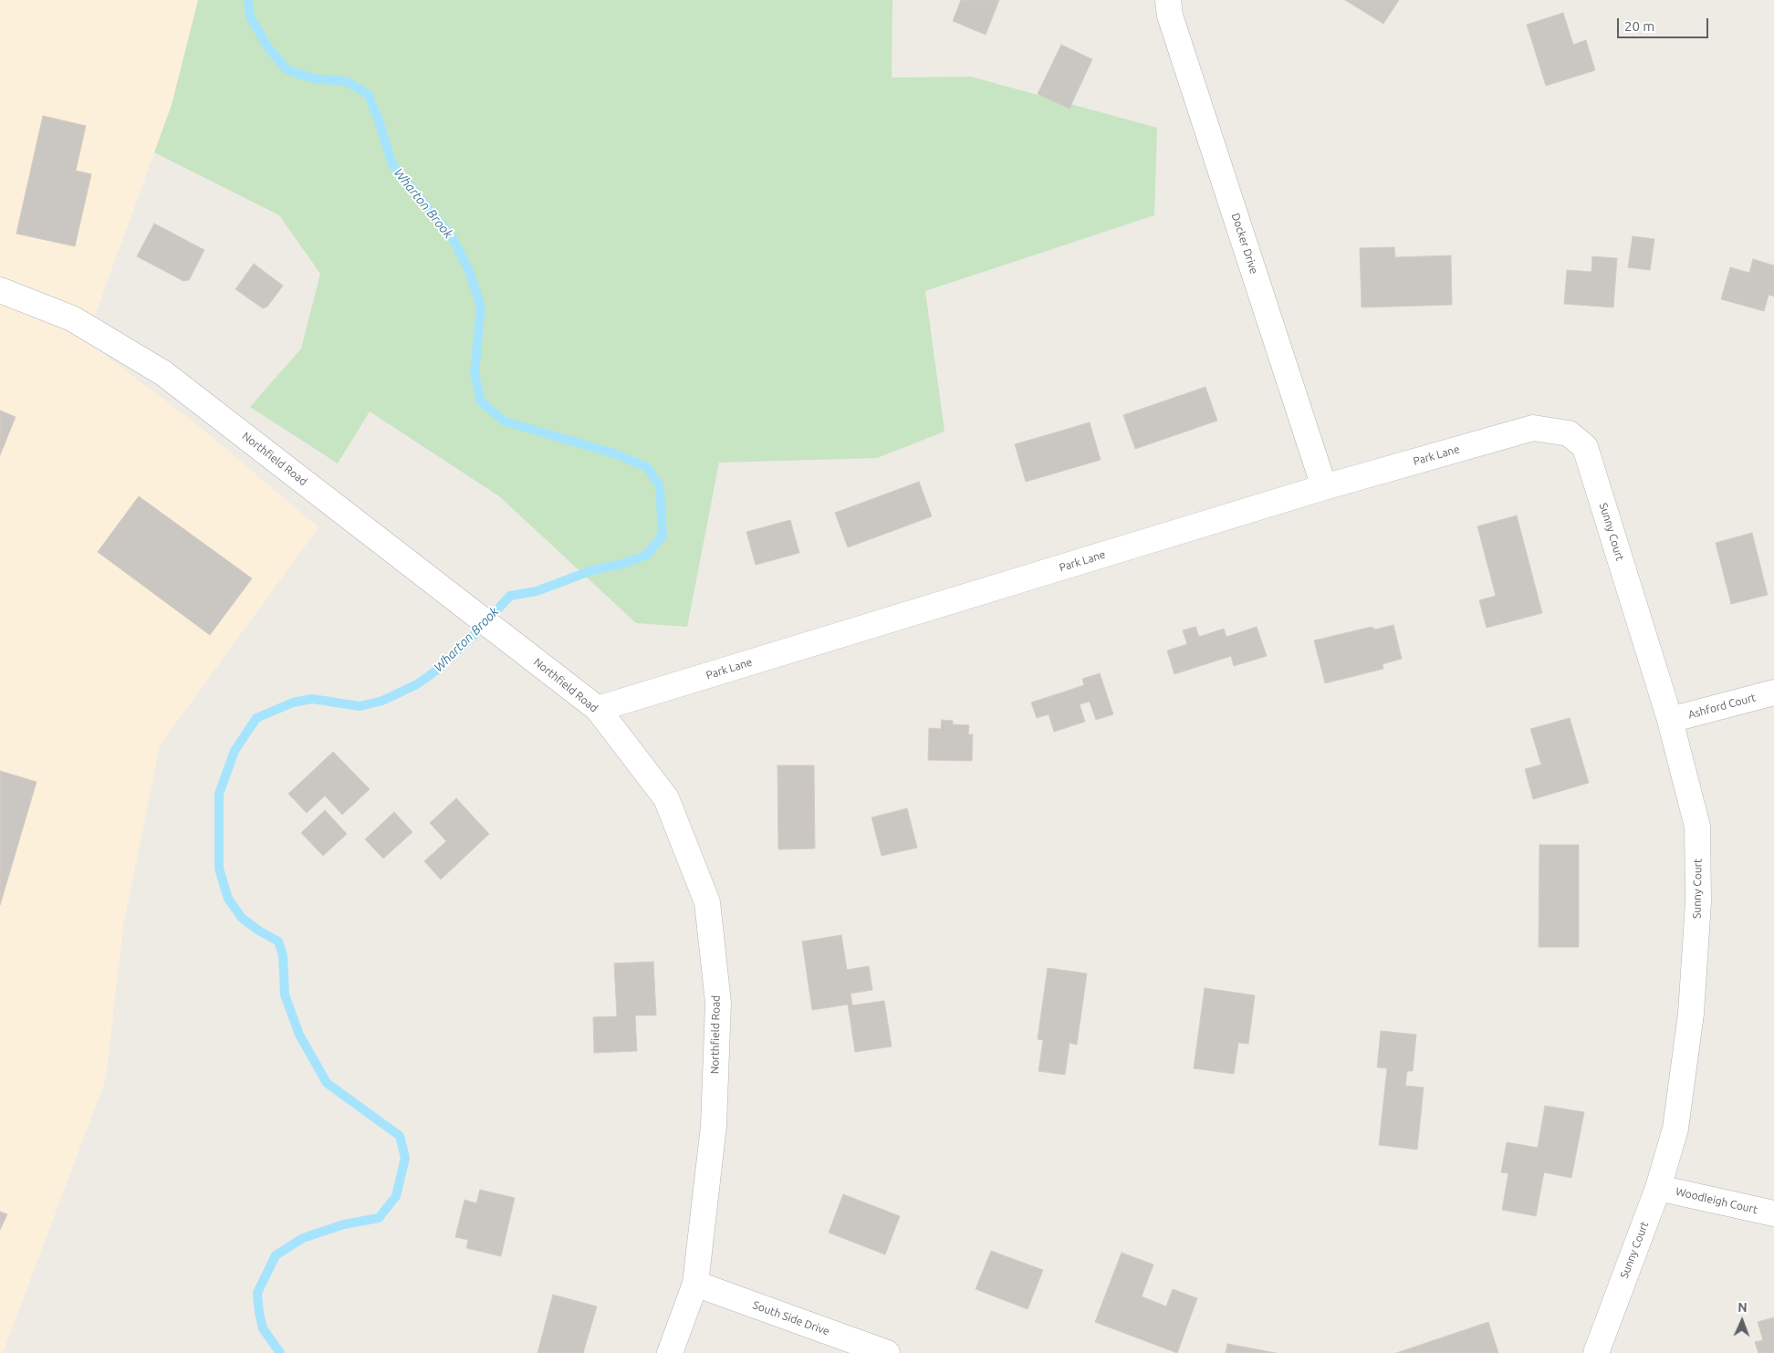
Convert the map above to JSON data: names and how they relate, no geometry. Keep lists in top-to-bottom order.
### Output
{
  "streets": {
    "street": [
      "Docker Drive",
      "Park Lane",
      "Northfield Road",
      "Sunny Court",
      "Ashford Court",
      "Woodleigh Court",
      "South Side Drive"
    ]
  },
  "crossings": [
    ["Docker Drive", "Park Lane"],
    ["Park Lane", "Northfield Road"],
    ["Park Lane", "Sunny Court"],
    ["Northfield Road", "South Side Drive"],
    ["Sunny Court", "Ashford Court"],
    ["Sunny Court", "Woodleigh Court"]
  ],
  "water": ["Wharton Brook"],
  "scale_bar": "20 m",
  "north": "top"
}
